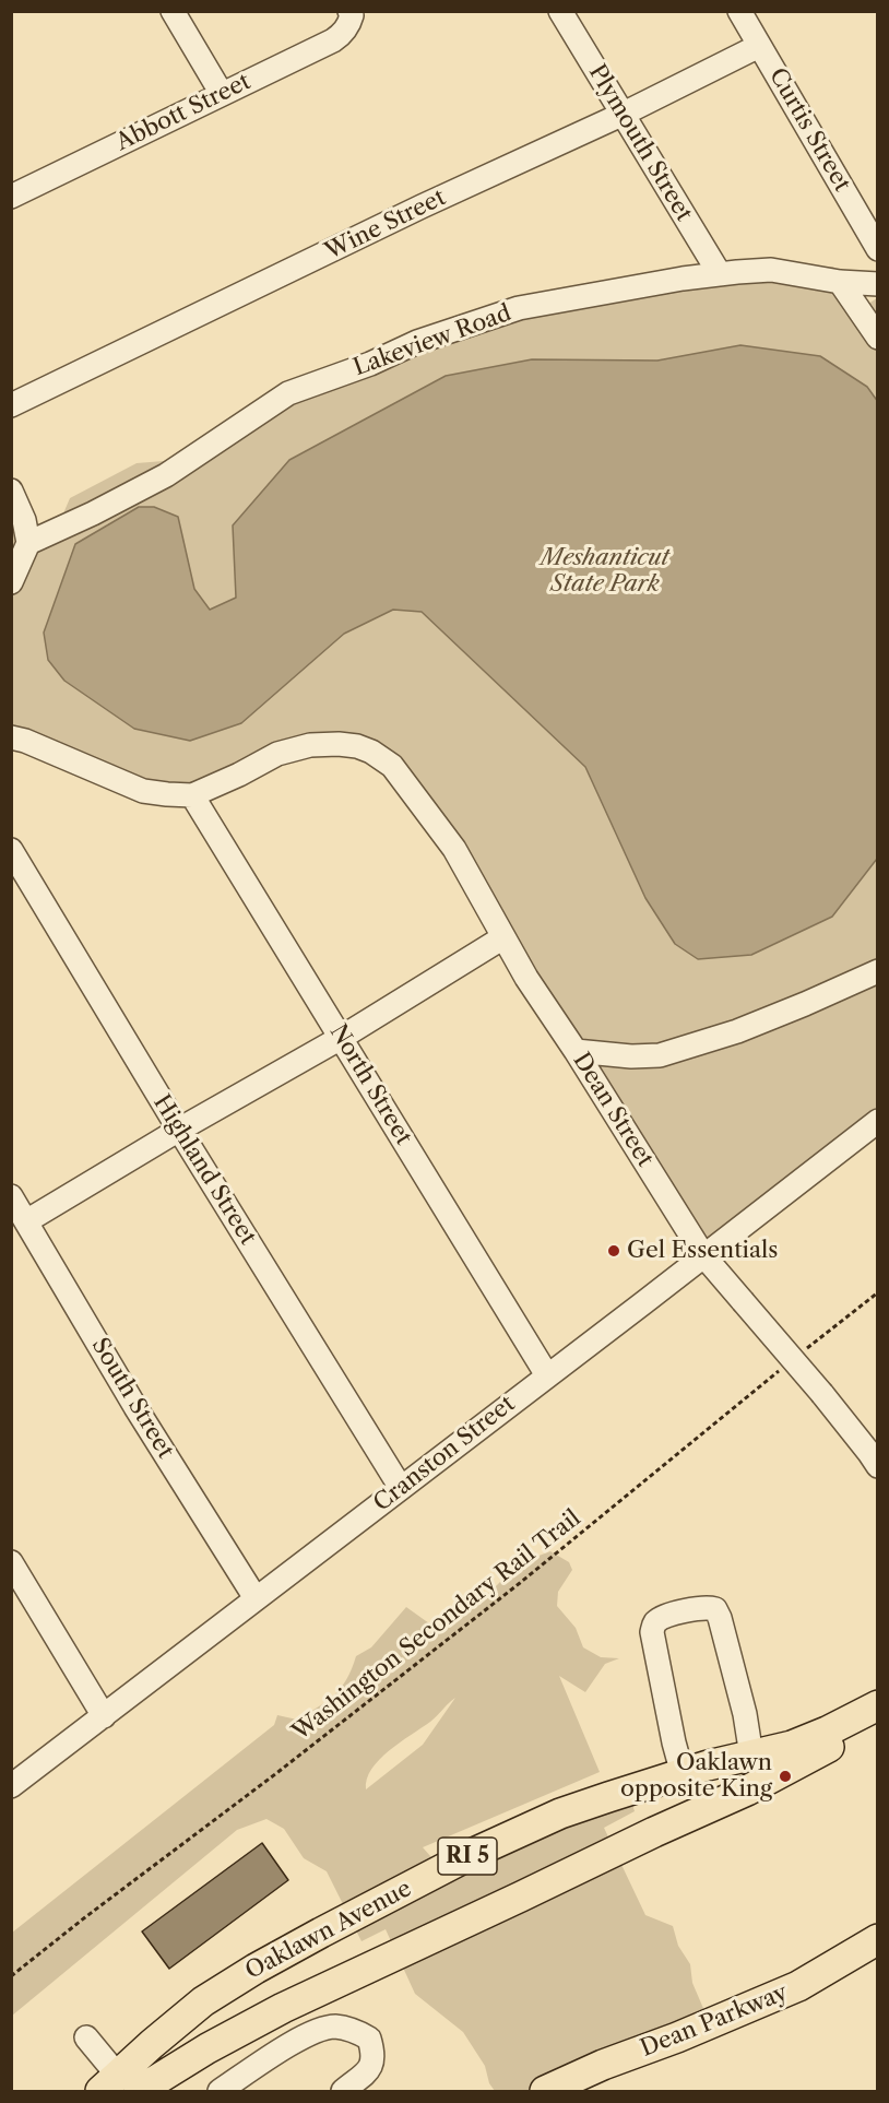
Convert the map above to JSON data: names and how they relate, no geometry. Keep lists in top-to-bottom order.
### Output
{
  "streets": {
    "main road": ["RI 5", "Oaklawn Avenue", "Dean Parkway"],
    "street": [
      "Abbott Street",
      "Curtis Street",
      "Plymouth Street",
      "Wine Street",
      "Lakeview Road",
      "North Street",
      "Dean Street",
      "Highland Street",
      "South Street",
      "Cranston Street"
    ],
    "path": ["Washington Secondary Rail Trail"]
  },
  "crossings": [
    ["Curtis Street", "Wine Street"],
    ["Plymouth Street", "Wine Street"],
    ["Plymouth Street", "Lakeview Road"],
    ["North Street", "Dean Street"],
    ["North Street", "Cranston Street"],
    ["Dean Street", "Cranston Street"],
    ["Highland Street", "Cranston Street"],
    ["South Street", "Cranston Street"]
  ],
  "parks": ["Meshanticut State Park"],
  "places": ["Gel Essentials", "Oaklawn opposite King"]
}
